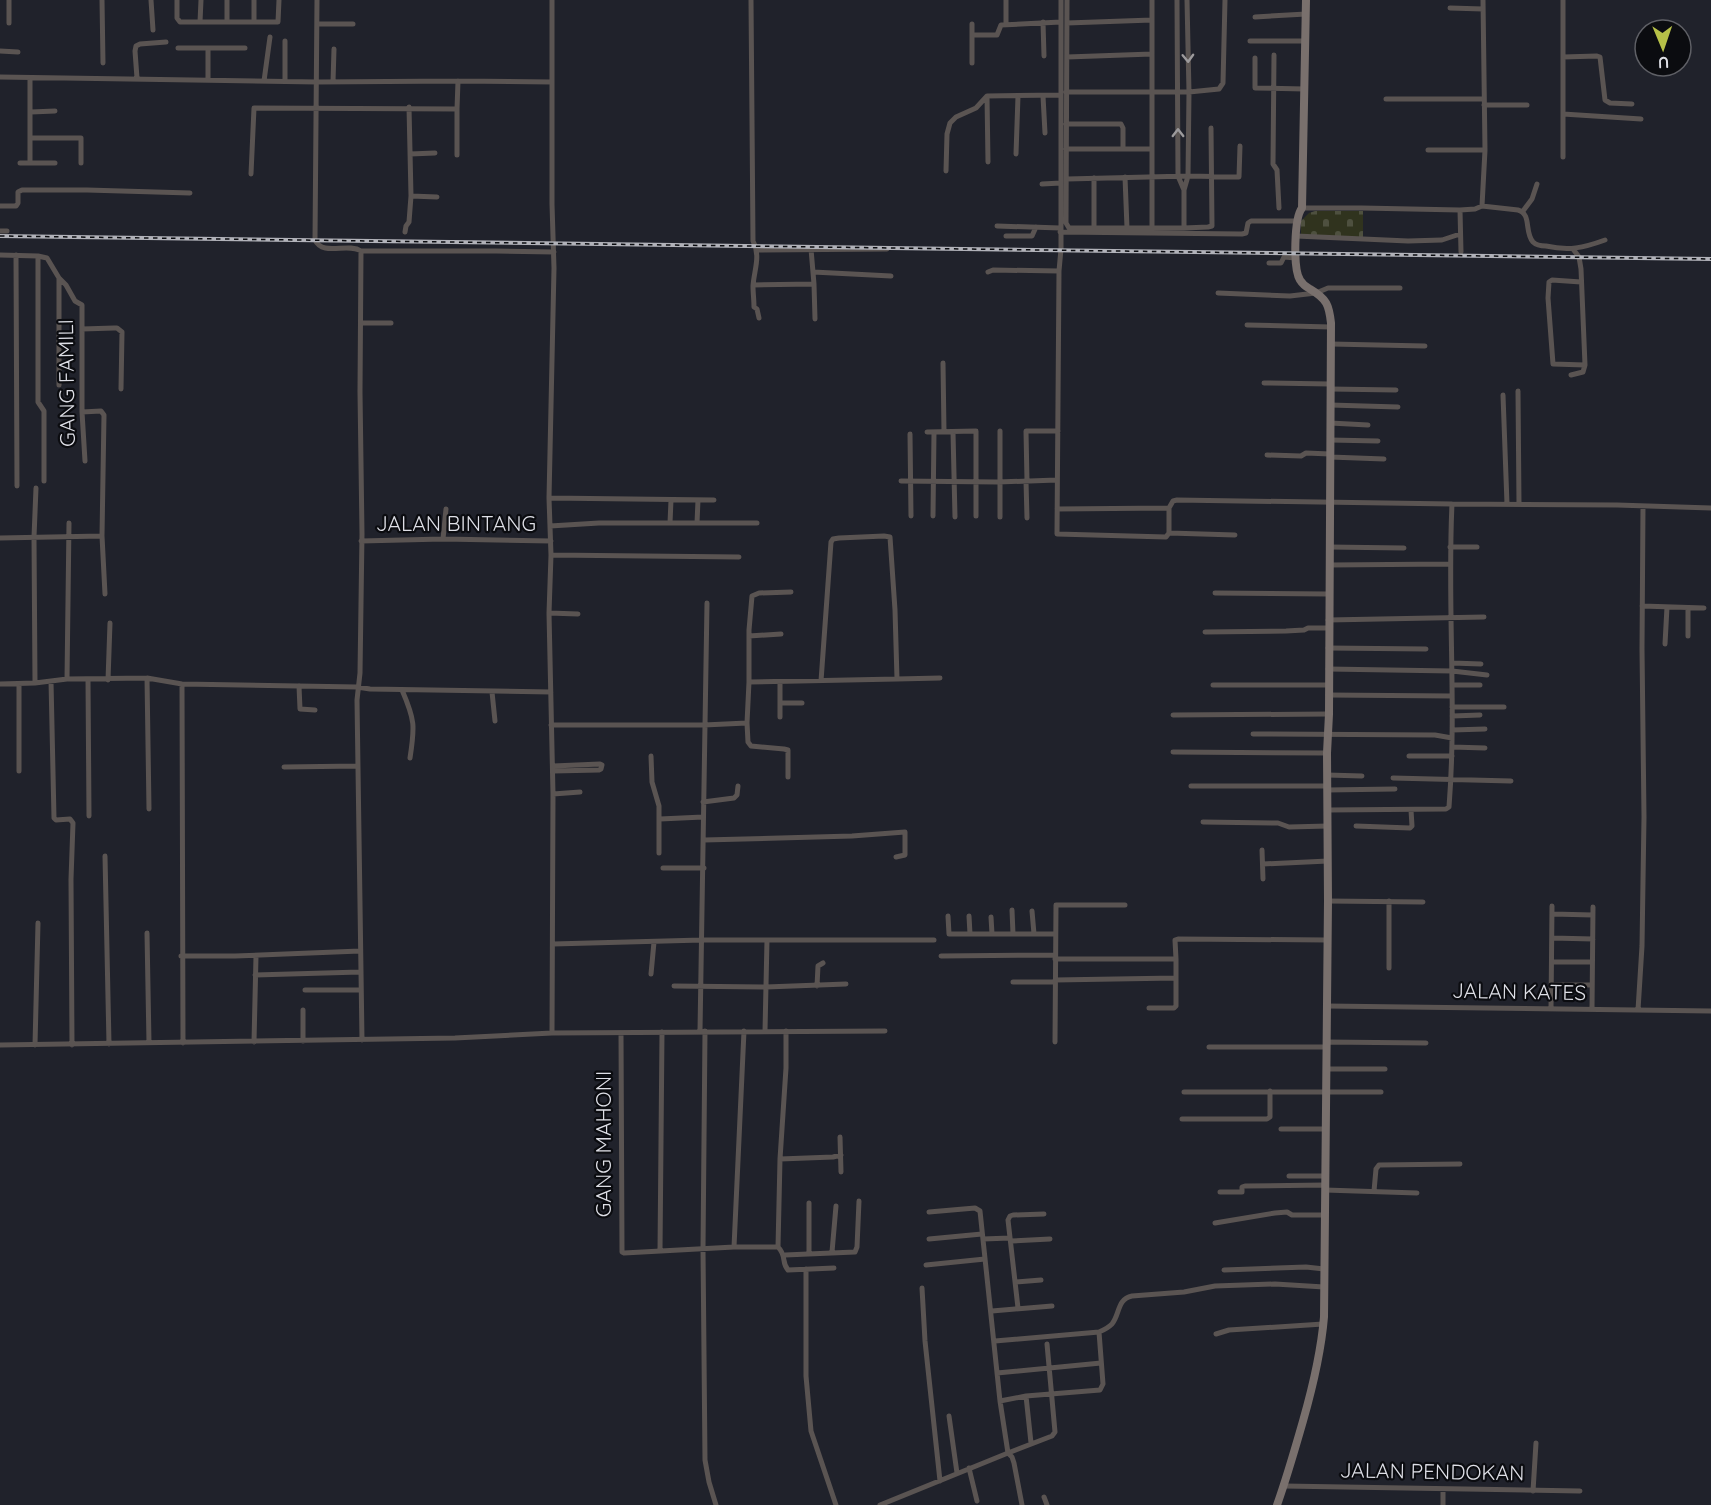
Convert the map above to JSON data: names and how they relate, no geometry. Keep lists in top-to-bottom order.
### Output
{
  "streets": {
    "street": [
      "GANG FAMILI",
      "JALAN BINTANG",
      "JALAN KATES",
      "GANG MAHONI",
      "JALAN PENDOKAN"
    ]
  },
  "north": "bottom"
}
